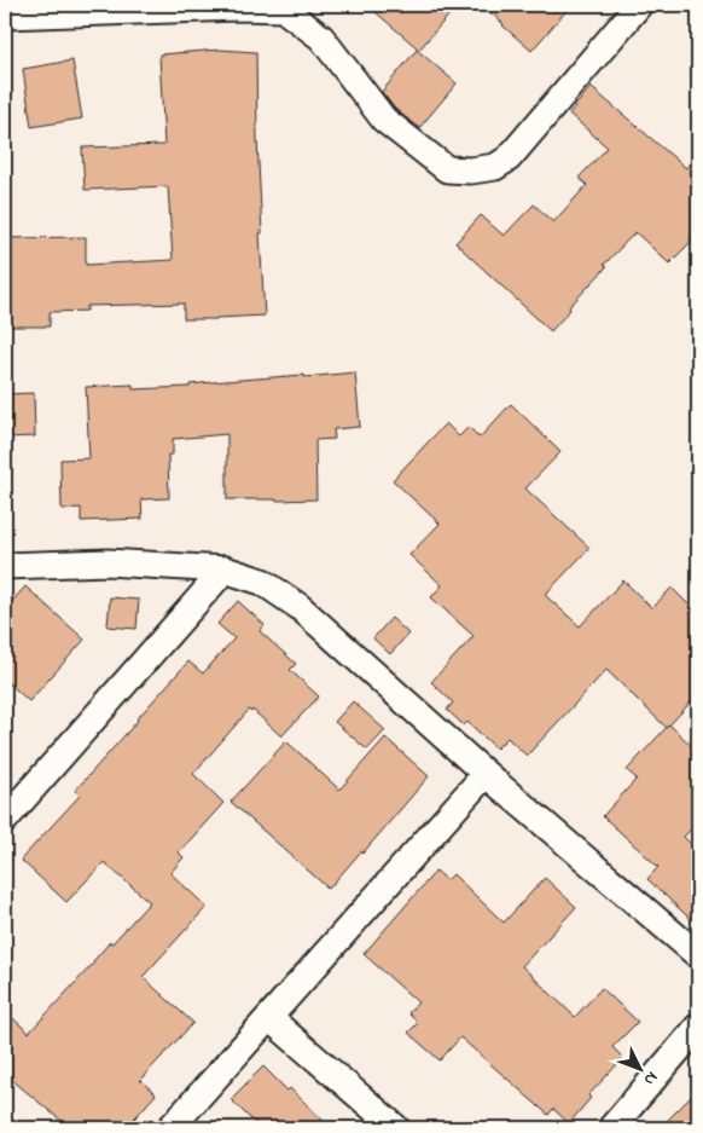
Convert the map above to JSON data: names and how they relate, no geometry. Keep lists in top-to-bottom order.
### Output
{
  "north": "bottom right"
}
